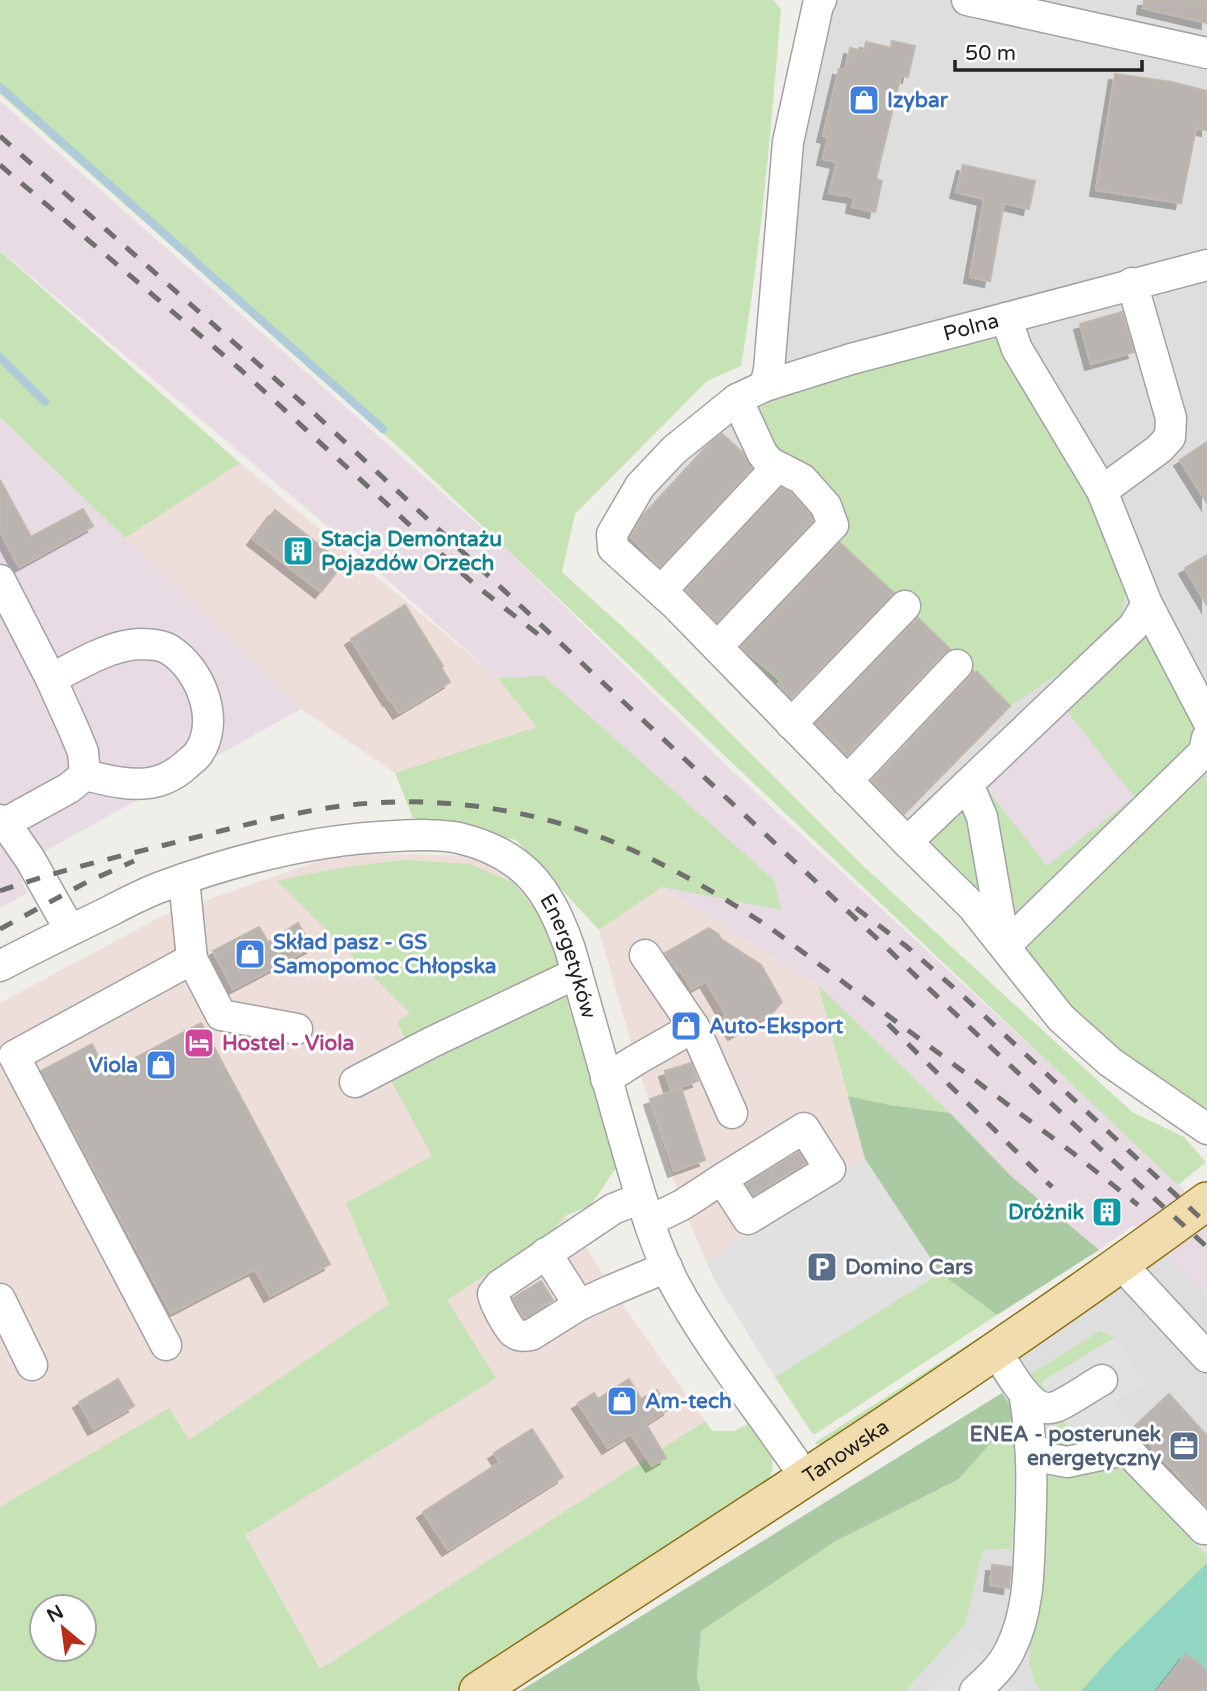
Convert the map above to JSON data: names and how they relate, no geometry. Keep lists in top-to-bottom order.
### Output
{
  "streets": {
    "main road": ["Tanowska"],
    "street": ["Polna", "Energetyków"]
  },
  "crossings": [
    ["Energetyków", "Tanowska"]
  ],
  "places": {
    "shop": [
      "Izybar",
      "Skład pasz - GS Samopomoc Chłopska",
      "Auto-Eksport",
      "Viola",
      "Am-tech"
    ],
    "building": ["Stacja Demontażu Pojazdów Orzech", "Dróżnik"],
    "hotel": ["Hostel - Viola"],
    "parking": ["Domino Cars"],
    "office": ["ENEA - posterunek energetyczny"]
  },
  "scale_bar": "50 m",
  "north": "top left"
}
